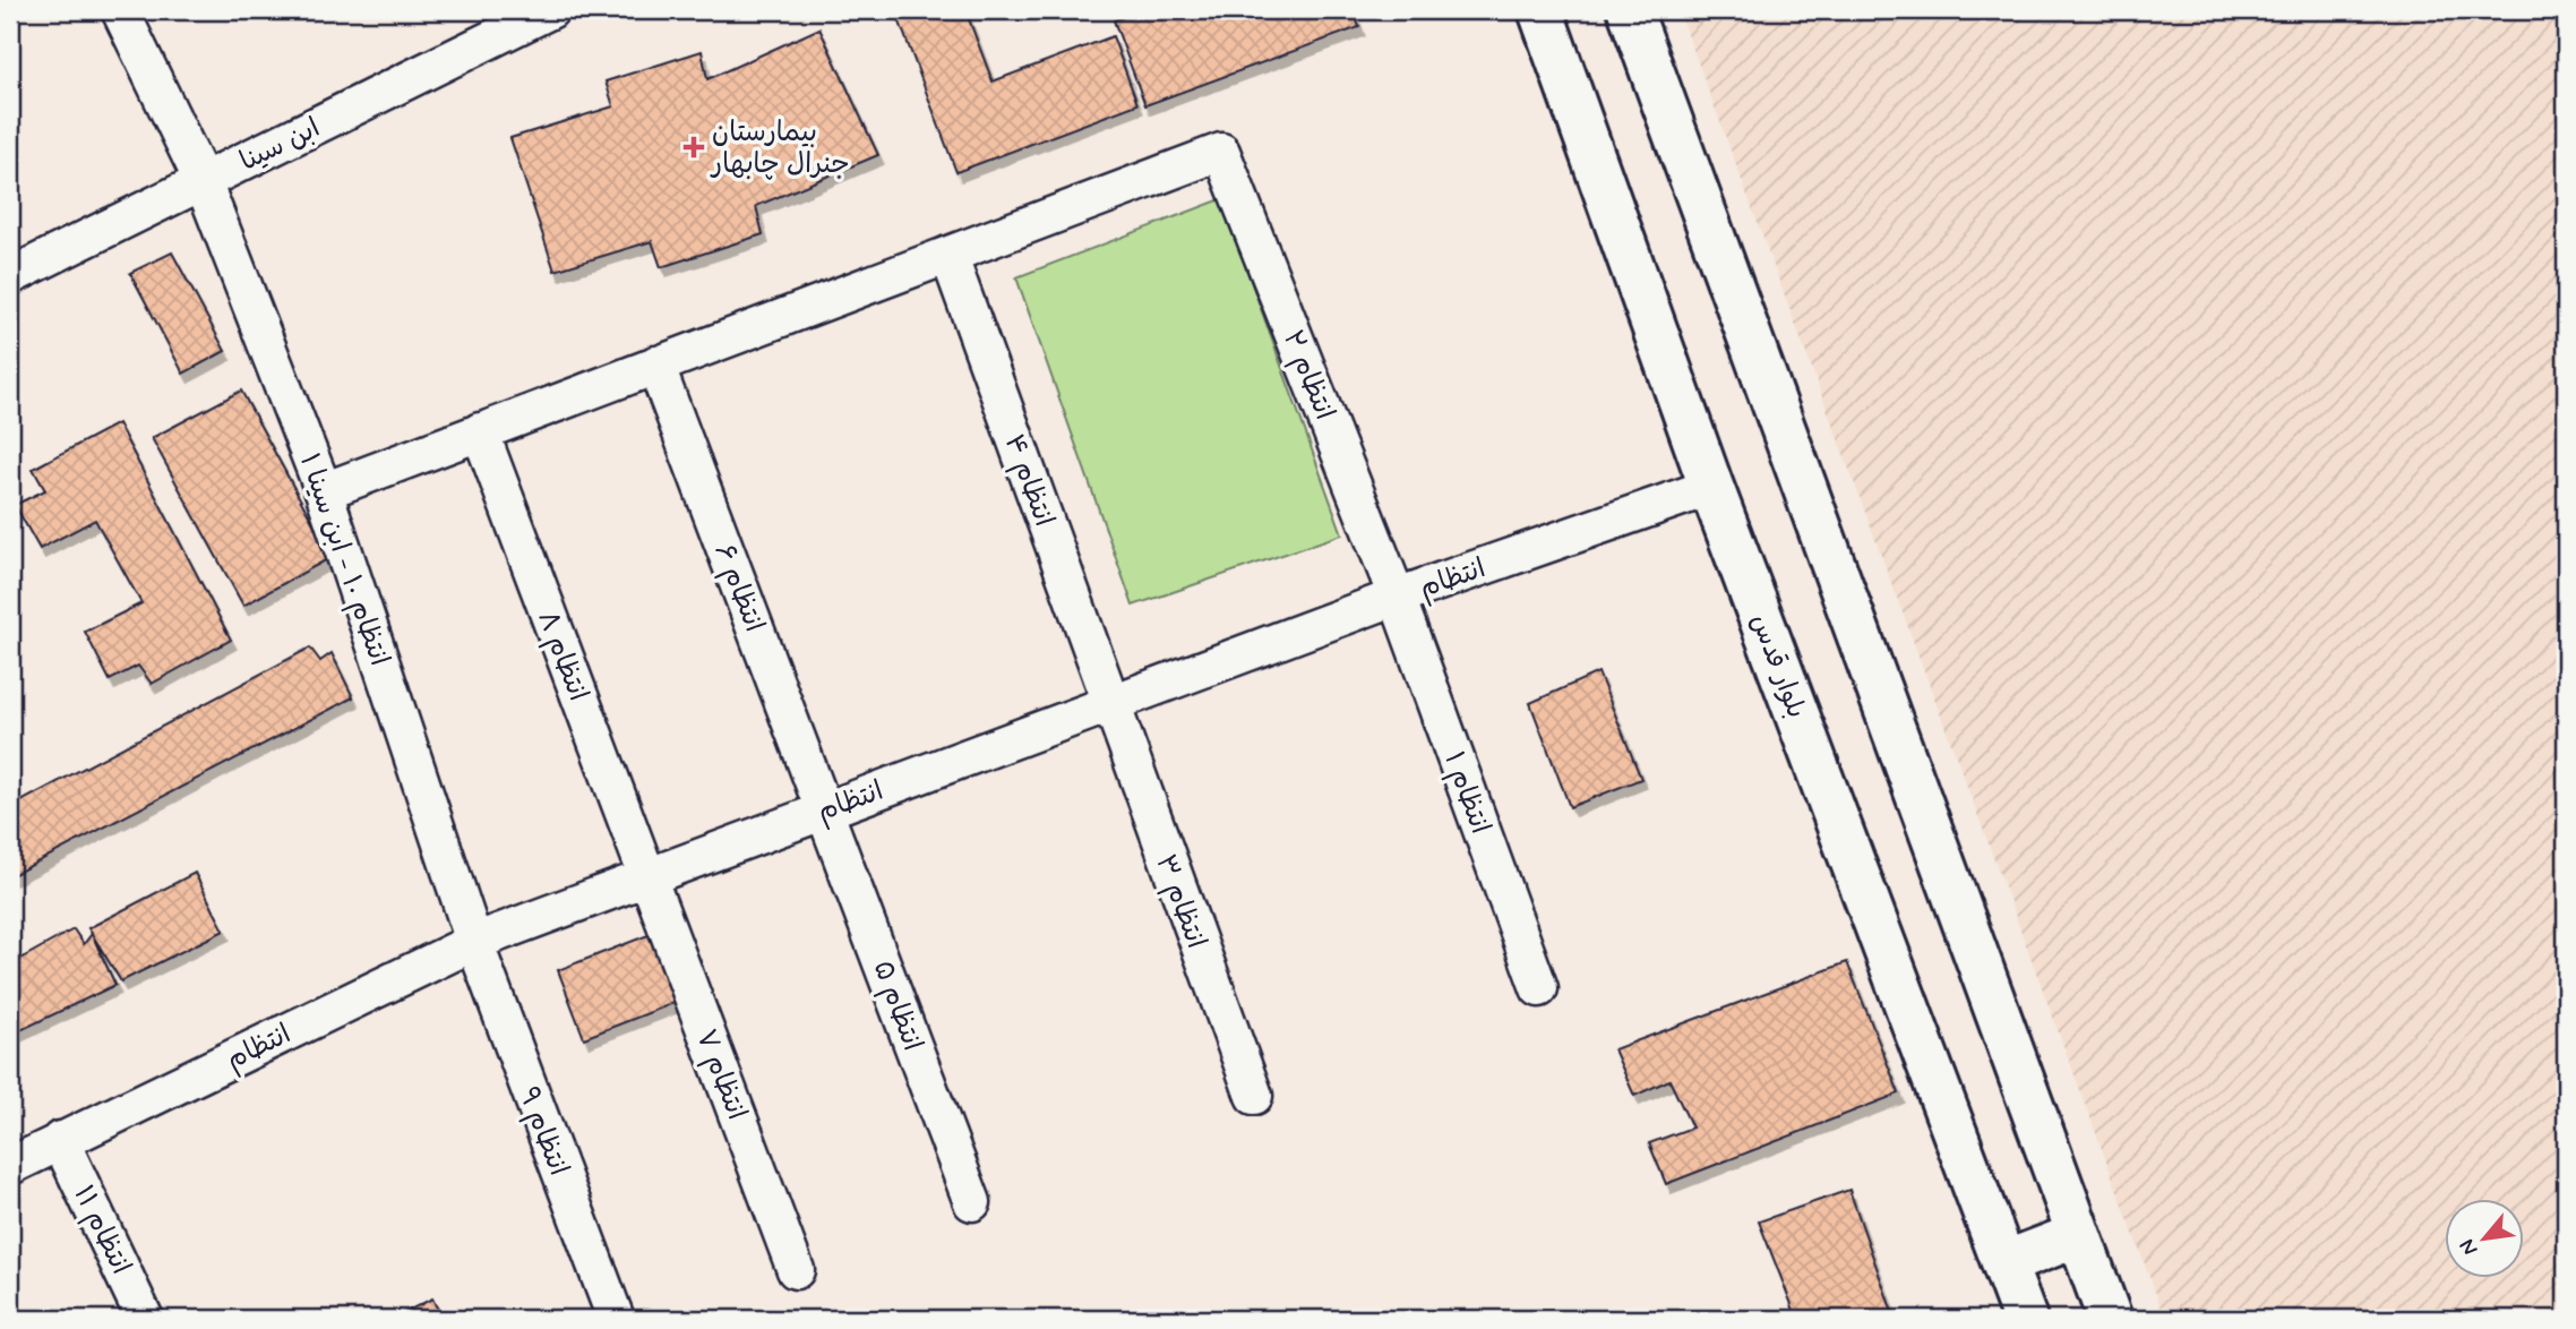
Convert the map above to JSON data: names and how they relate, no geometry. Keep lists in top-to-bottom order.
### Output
{
  "streets": {
    "main road": ["بلوار قدس"],
    "street": [
      "ابن سینا",
      "انتظام ۲",
      "انتظام ۴",
      "انتظام ۱۰ - ابن سینا ۱",
      "انتظام",
      "انتظام ۶",
      "انتظام ۸",
      "انتظام ۱",
      "انتظام ۳",
      "انتظام ۵",
      "انتظام ۷",
      "انتظام ۹",
      "انتظام ۱۱"
    ]
  },
  "crossings": [
    ["ابن سینا", "انتظام ۱۰ - ابن سینا ۱"],
    ["انتظام ۲", "انتظام ۴"],
    ["انتظام ۲", "انتظام"],
    ["انتظام ۲", "انتظام ۱"],
    ["انتظام ۴", "انتظام"],
    ["انتظام ۴", "انتظام ۳"],
    ["انتظام ۱۰ - ابن سینا ۱", "انتظام"],
    ["انتظام ۱۰ - ابن سینا ۱", "انتظام ۹"],
    ["انتظام", "انتظام ۶"],
    ["انتظام", "انتظام ۸"],
    ["انتظام", "بلوار قدس"],
    ["انتظام", "انتظام ۱"],
    ["انتظام", "انتظام ۳"],
    ["انتظام", "انتظام ۵"],
    ["انتظام", "انتظام ۷"],
    ["انتظام", "انتظام ۹"],
    ["انتظام", "انتظام ۱۱"],
    ["انتظام ۶", "انتظام ۵"],
    ["انتظام ۸", "انتظام ۷"]
  ],
  "places": {
    "health": ["بیمارستان جنرال چابهار"]
  },
  "north": "bottom left"
}
